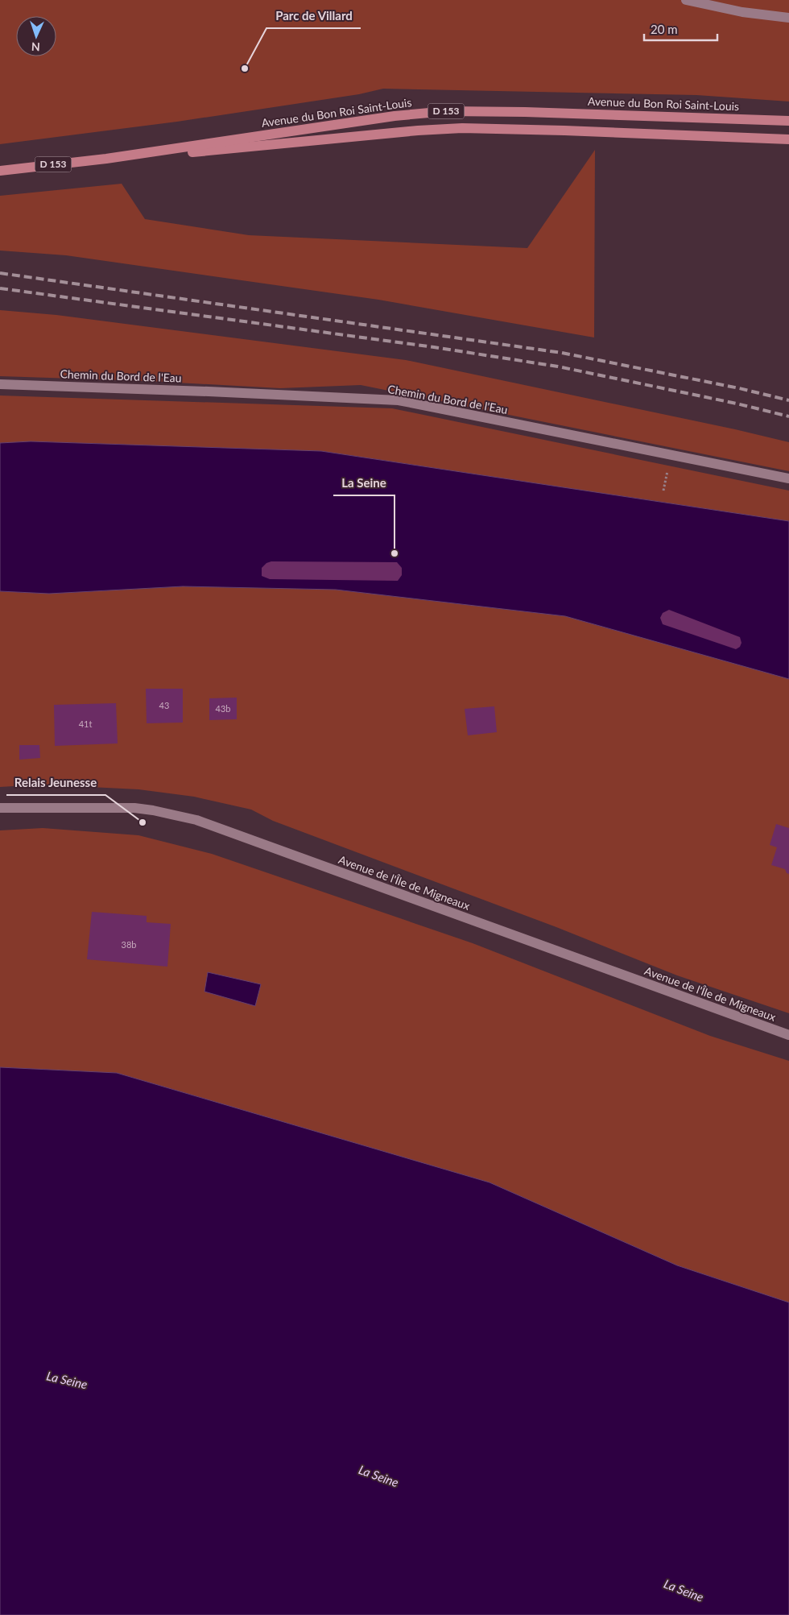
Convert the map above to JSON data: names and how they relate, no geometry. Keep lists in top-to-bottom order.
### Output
{
  "streets": {
    "main road": ["Avenue du Bon Roi Saint-Louis", "D 153"],
    "street": ["Chemin du Bord de l'Eau", "Avenue de l'Île de Migneaux"]
  },
  "water": ["La Seine"],
  "places": ["Parc de Villard", "La Seine", "Relais Jeunesse"],
  "house_numbers": [
    "43",
    "43b",
    "41t",
    "38b"
  ],
  "scale_bar": "20 m",
  "north": "bottom"
}
